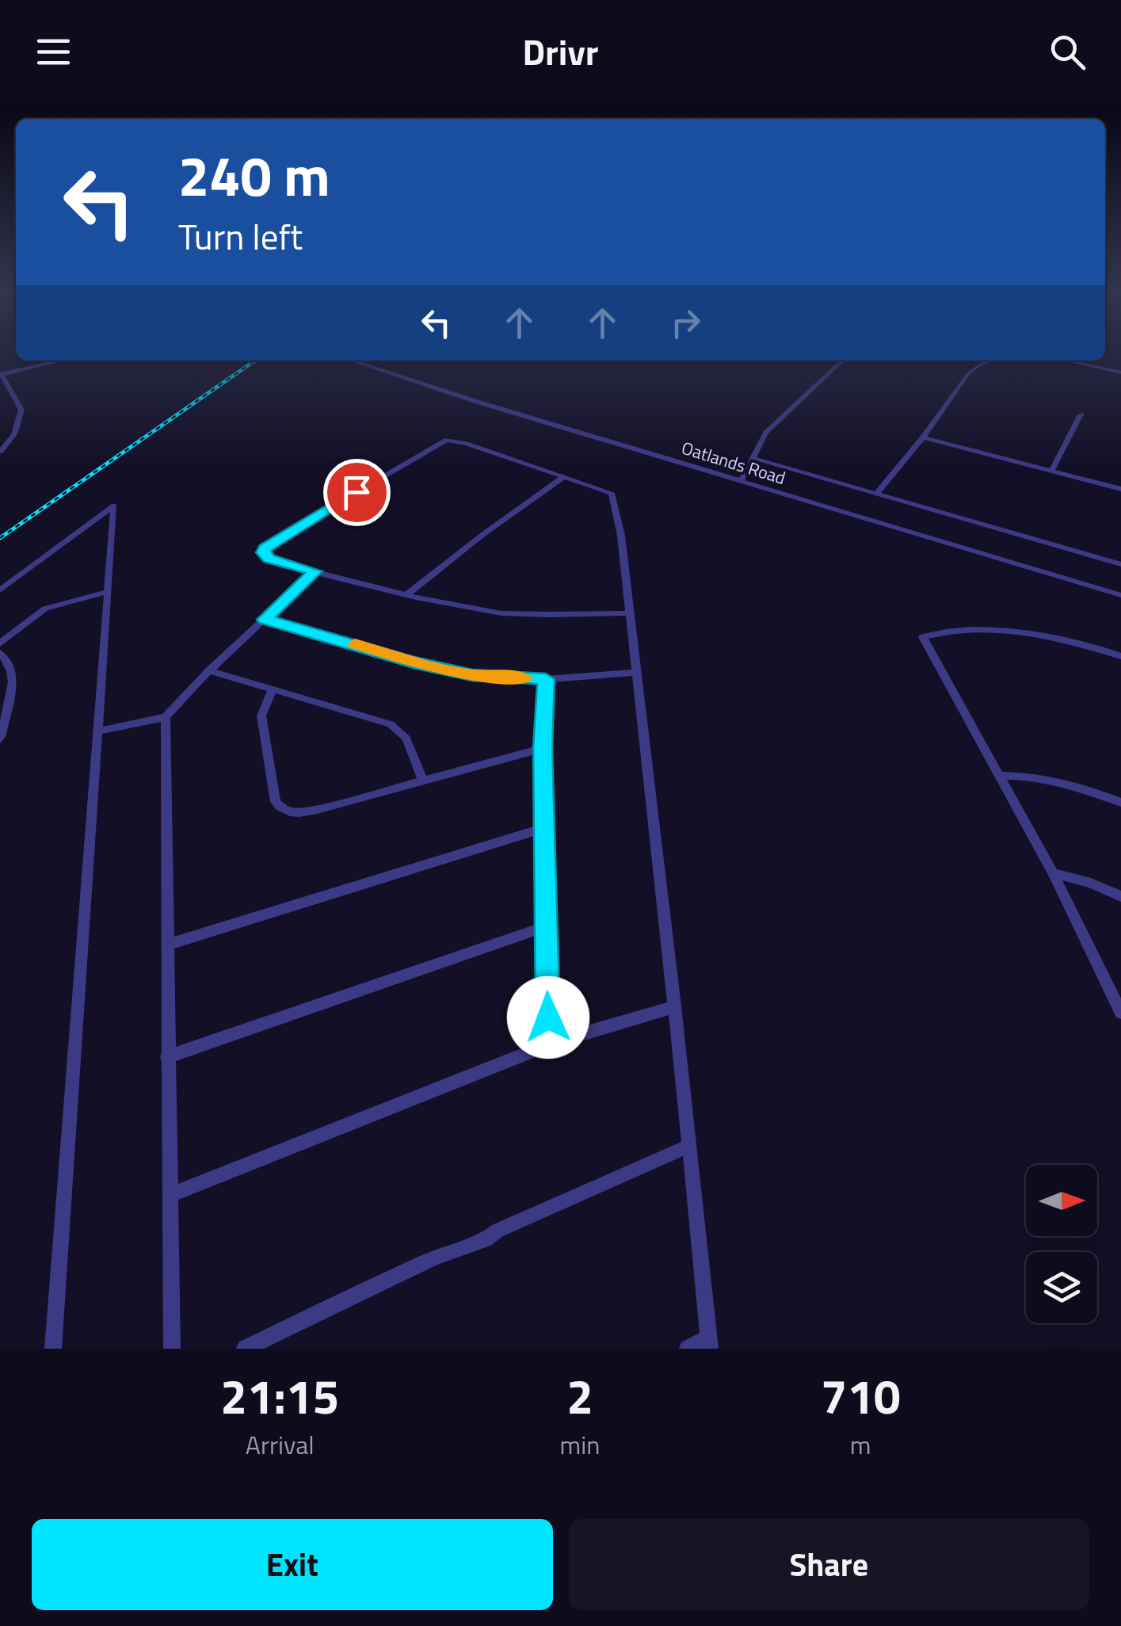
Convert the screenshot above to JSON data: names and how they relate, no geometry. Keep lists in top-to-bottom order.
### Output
{
  "streets": {
    "street": ["Oatlands Road"]
  },
  "north": "right",
  "page": {
    "header": "Drivr",
    "turn": ["240 m", "Turn left"],
    "eta": [
      "21:15",
      "Arrival",
      "2",
      "min",
      "710",
      "m"
    ],
    "buttons": ["Exit", "Share"]
  }
}
